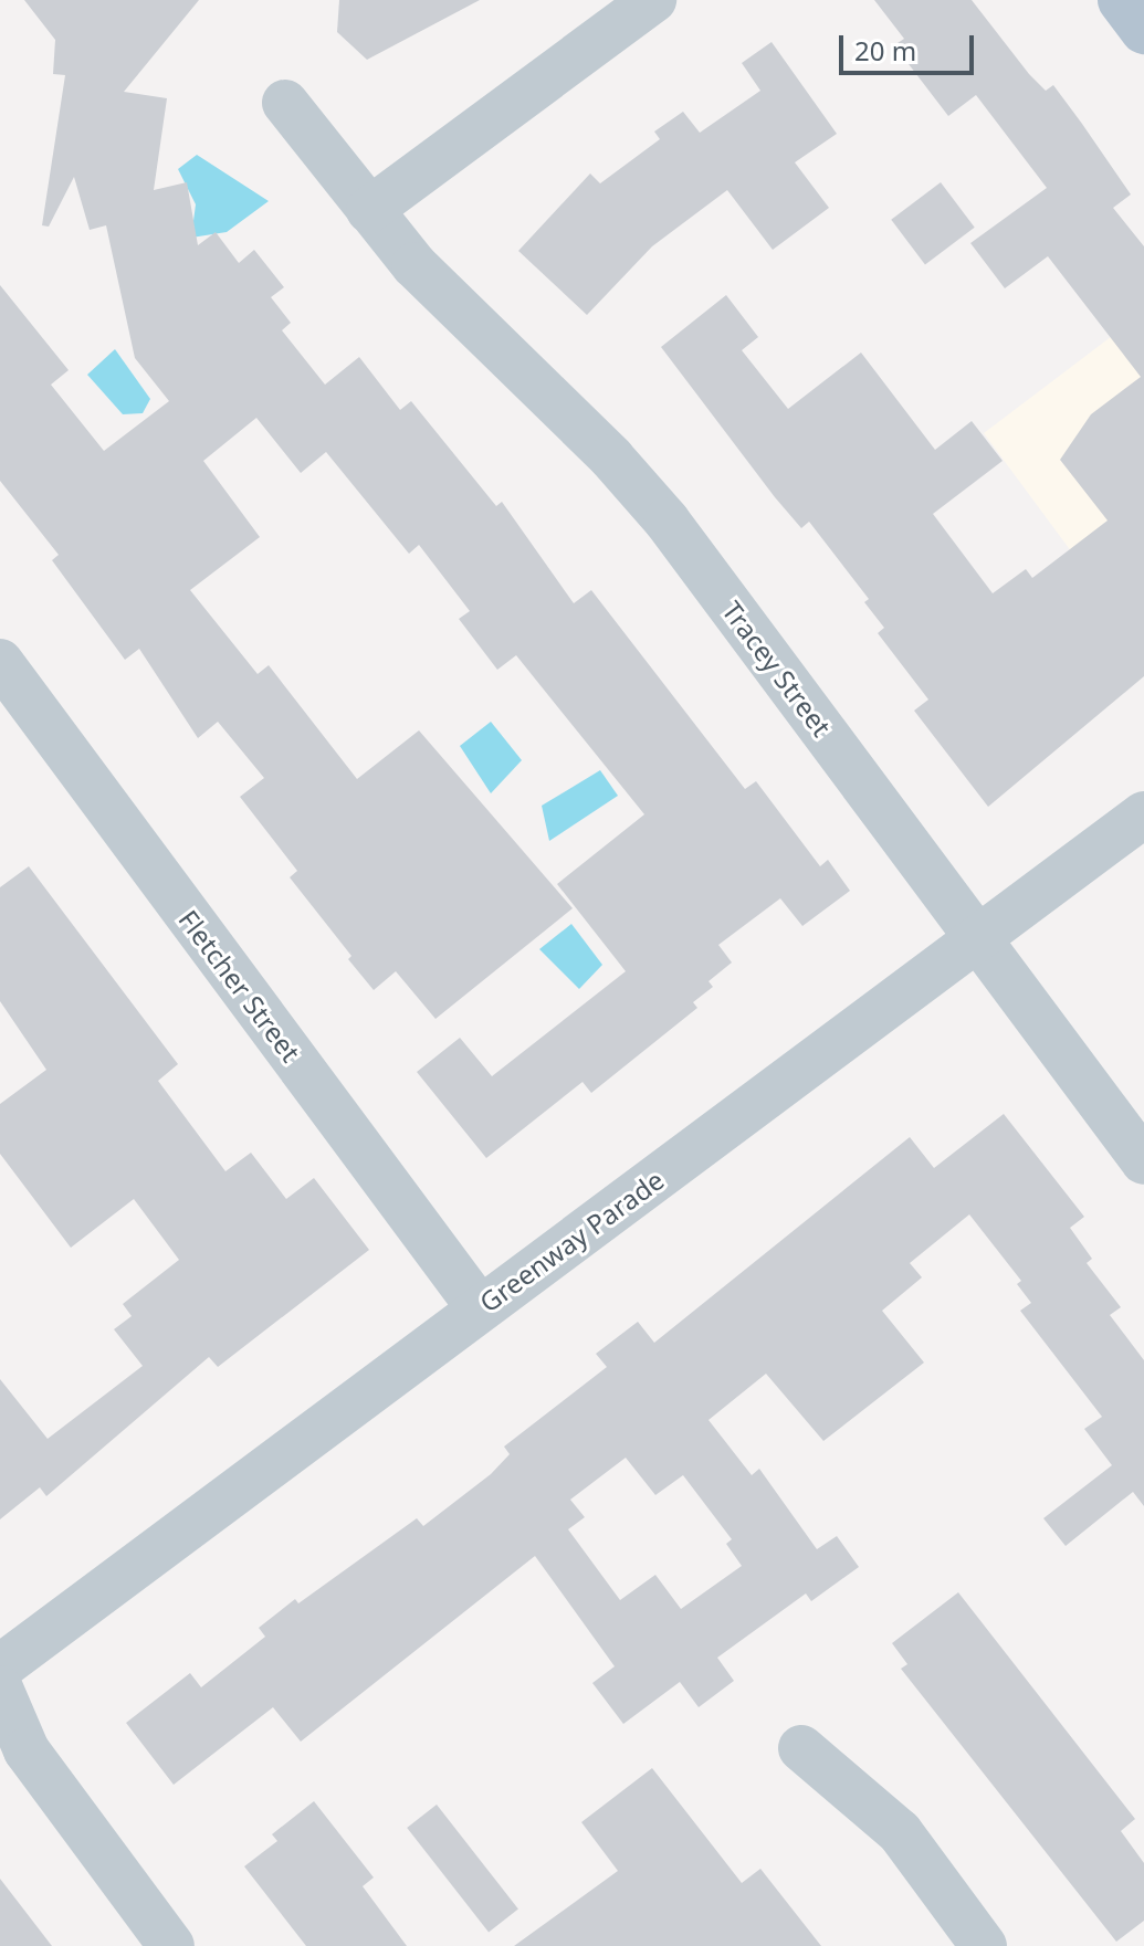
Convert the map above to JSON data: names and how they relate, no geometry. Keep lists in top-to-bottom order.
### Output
{
  "streets": {
    "street": ["Tracey Street", "Fletcher Street", "Greenway Parade"]
  },
  "crossings": [
    ["Tracey Street", "Greenway Parade"],
    ["Fletcher Street", "Greenway Parade"]
  ],
  "scale_bar": "20 m"
}
